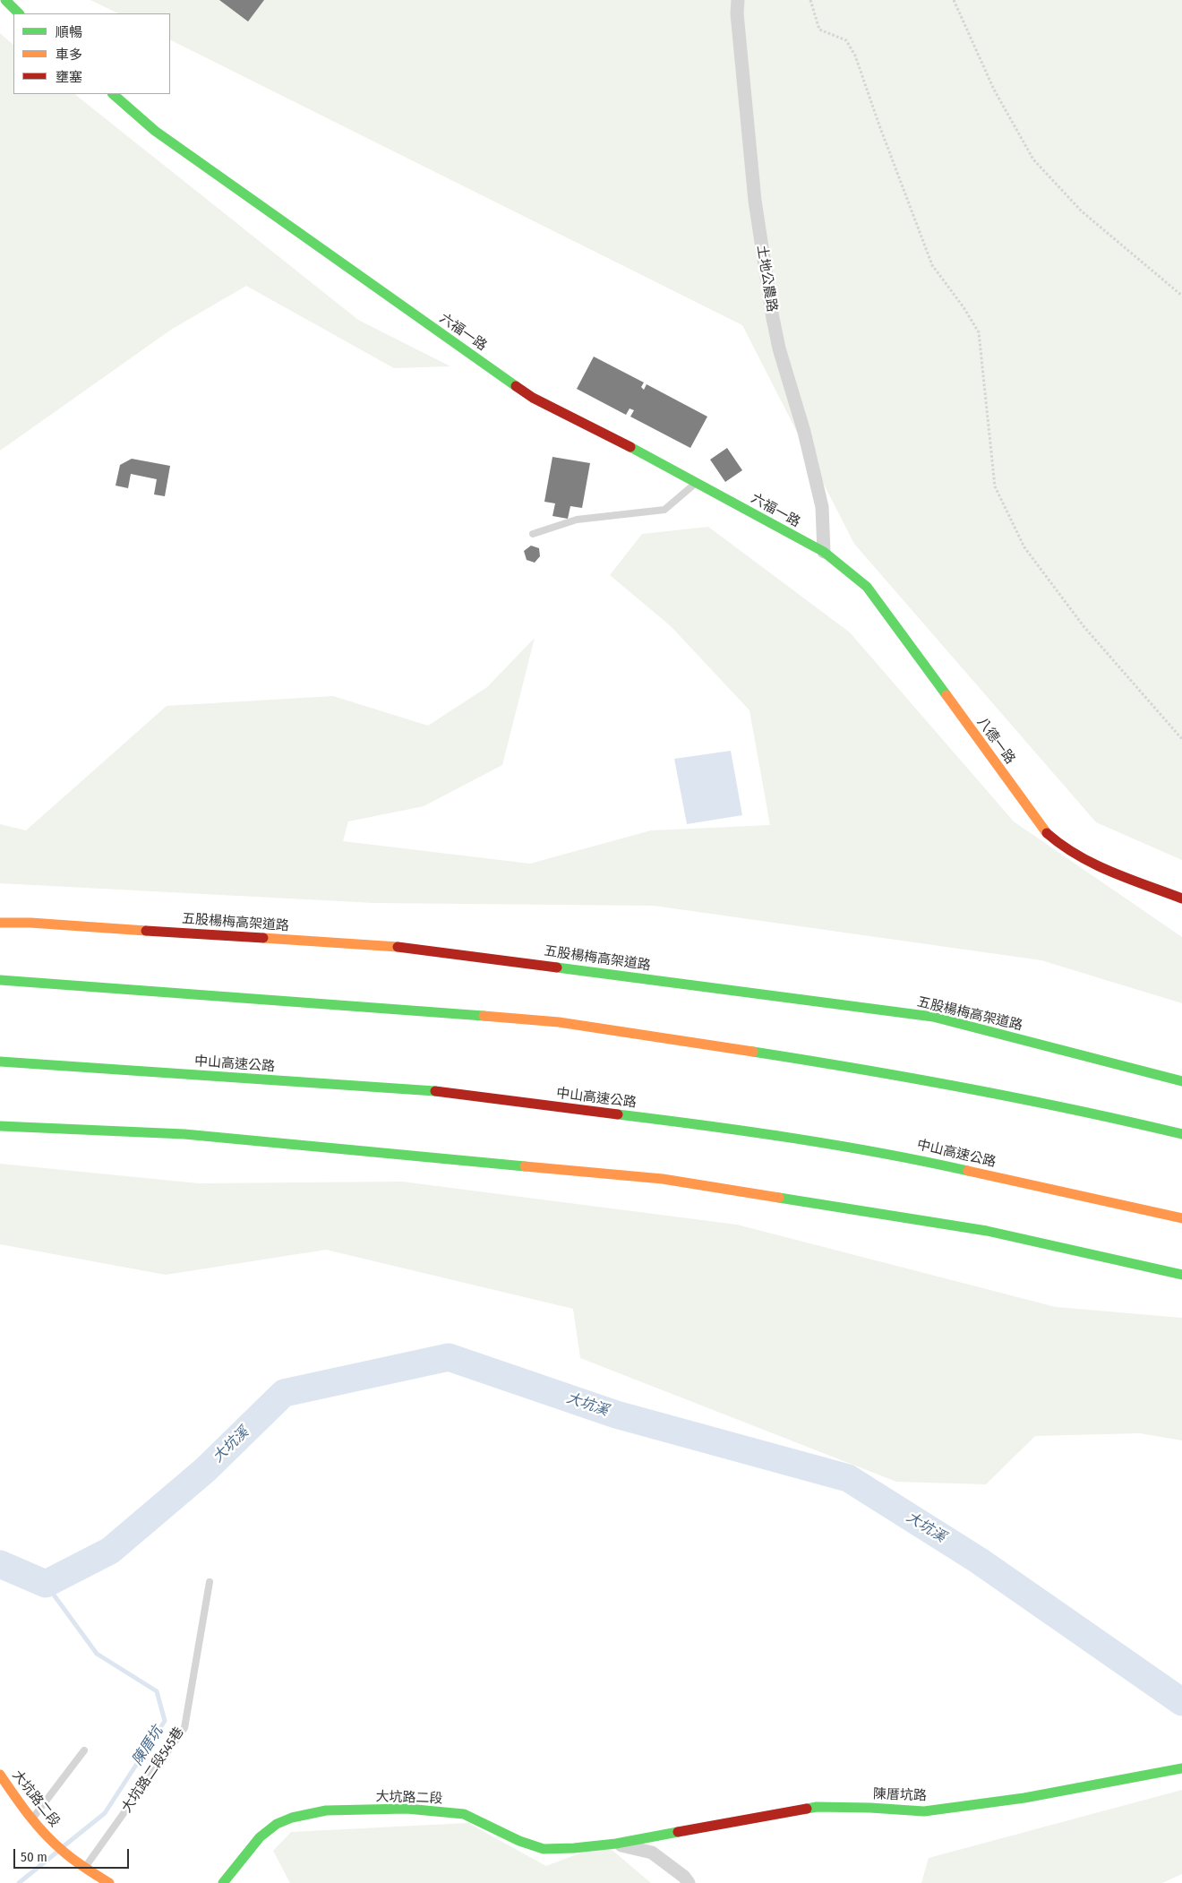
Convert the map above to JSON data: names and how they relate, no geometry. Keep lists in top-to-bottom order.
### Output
{
  "streets": {
    "main road": [
      "六福一路",
      "八德一路",
      "五股楊梅高架道路",
      "中山高速公路",
      "陳厝坑路",
      "大坑路二段"
    ],
    "street": ["土地公農路"],
    "lane": ["大坑路二段545巷"]
  },
  "crossings": [
    ["土地公農路", "六福一路"],
    ["土地公農路", "八德一路"],
    ["六福一路", "八德一路"],
    ["大坑路二段545巷", "大坑路二段"],
    ["陳厝坑路", "大坑路二段"]
  ],
  "water": ["大坑溪", "陳厝坑"],
  "legend": ["順暢", "車多", "壅塞"],
  "scale_bar": "50 m"
}
